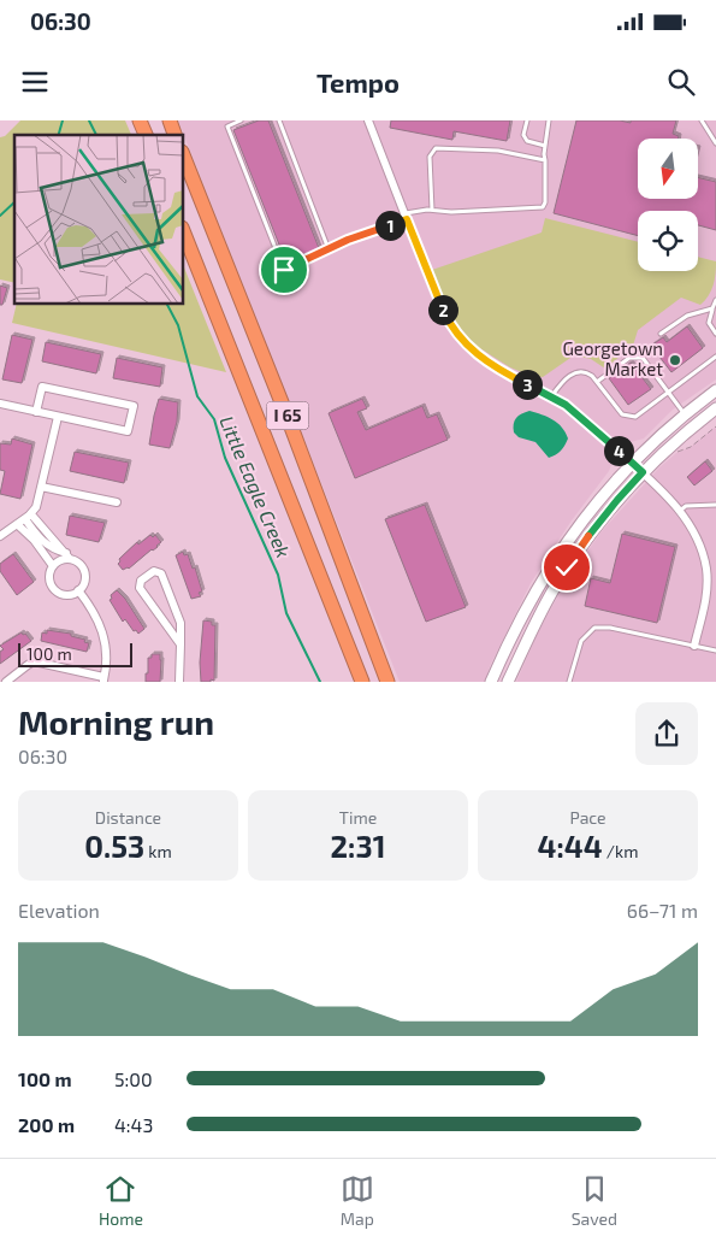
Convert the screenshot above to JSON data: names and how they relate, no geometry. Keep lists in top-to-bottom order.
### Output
{
  "streets": {
    "highway": ["I 65"]
  },
  "water": ["Little Eagle Creek"],
  "places": ["Georgetown Market"],
  "scale_bar": "100 m",
  "north": "bottom",
  "page": {
    "status": "06:30",
    "header": "Tempo",
    "pins": [
      "1",
      "2",
      "3",
      "4"
    ],
    "scale": "100 m",
    "heading": ["Morning run", "06:30"],
    "stats": [
      ["Distance", "0.53 km"],
      ["Time", "2:31"],
      ["Pace", "4:44 /km"]
    ],
    "chart": ["Elevation", "66–71 m"],
    "list": [
      {
        "name": "100 m",
        "note": "5:00"
      },
      {
        "name": "200 m",
        "note": "4:43"
      }
    ],
    "tabs": ["Home", "Map", "Saved"]
  }
}
